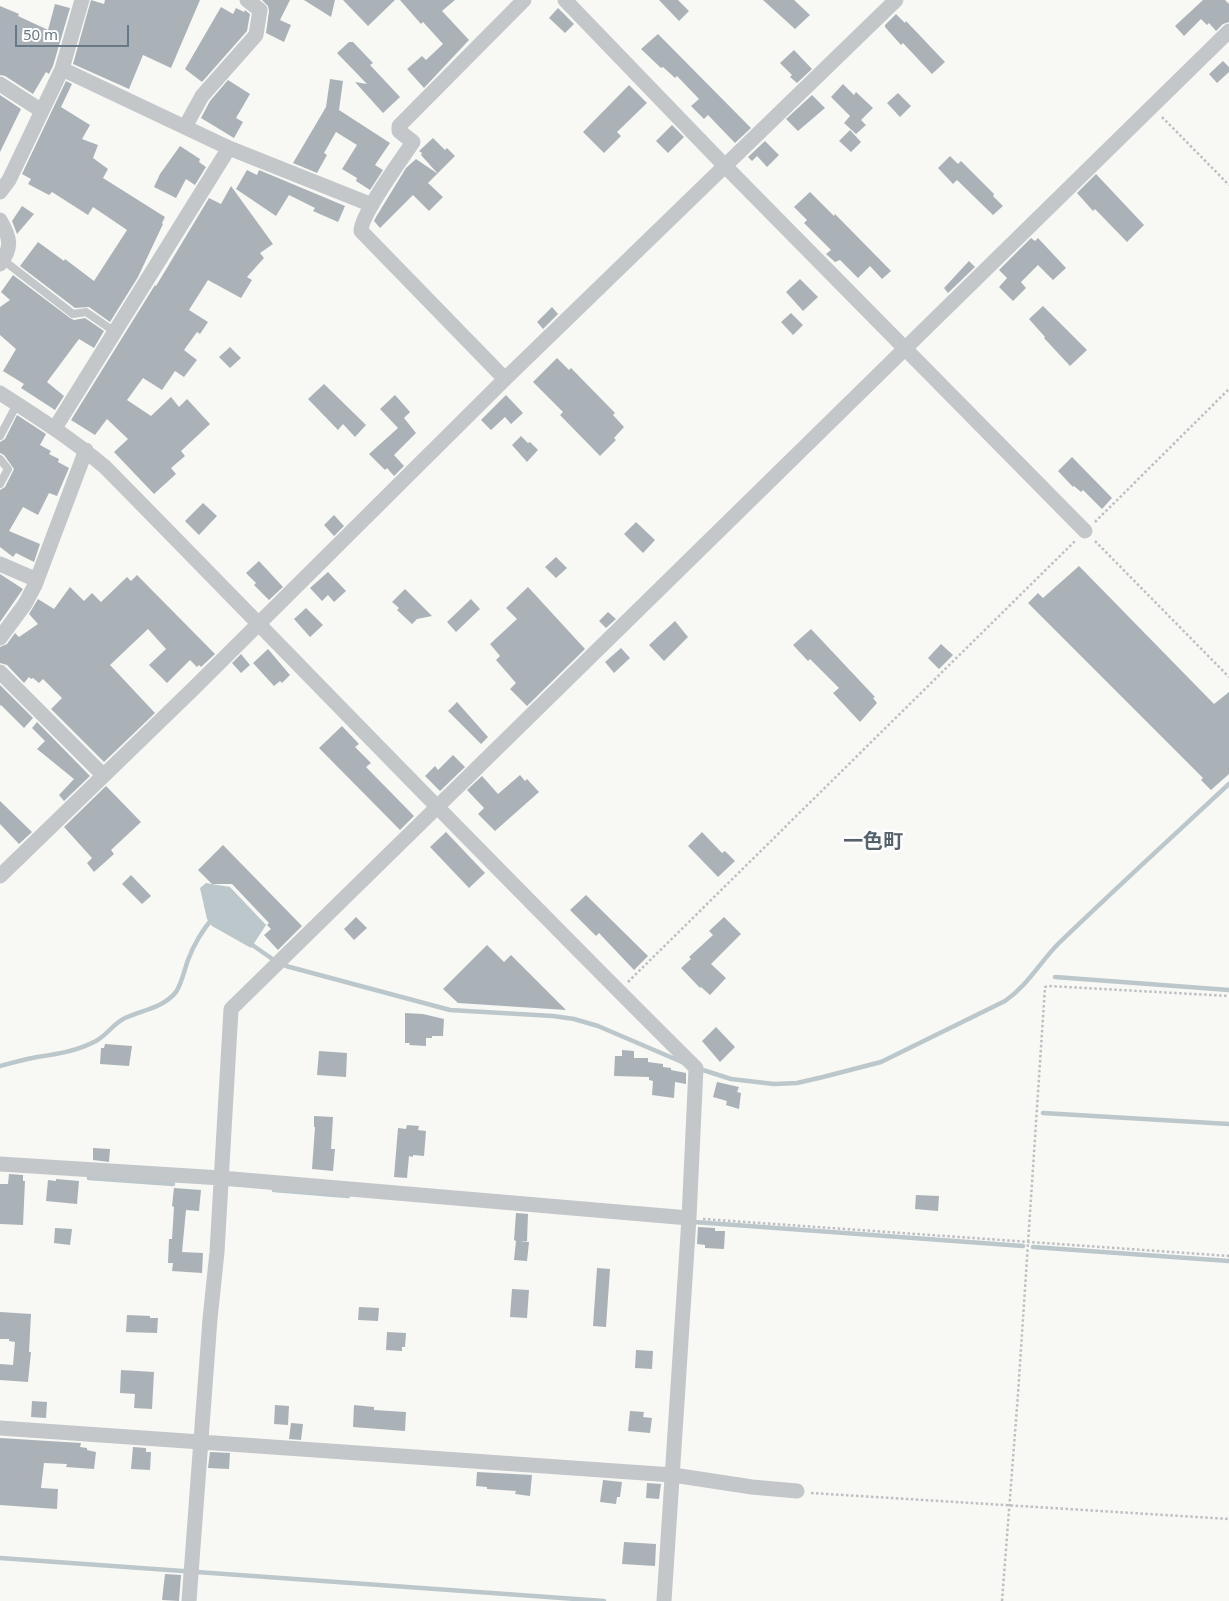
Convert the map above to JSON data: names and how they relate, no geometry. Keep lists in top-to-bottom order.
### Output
{
  "districts": ["一色町"],
  "scale_bar": "50 m"
}
